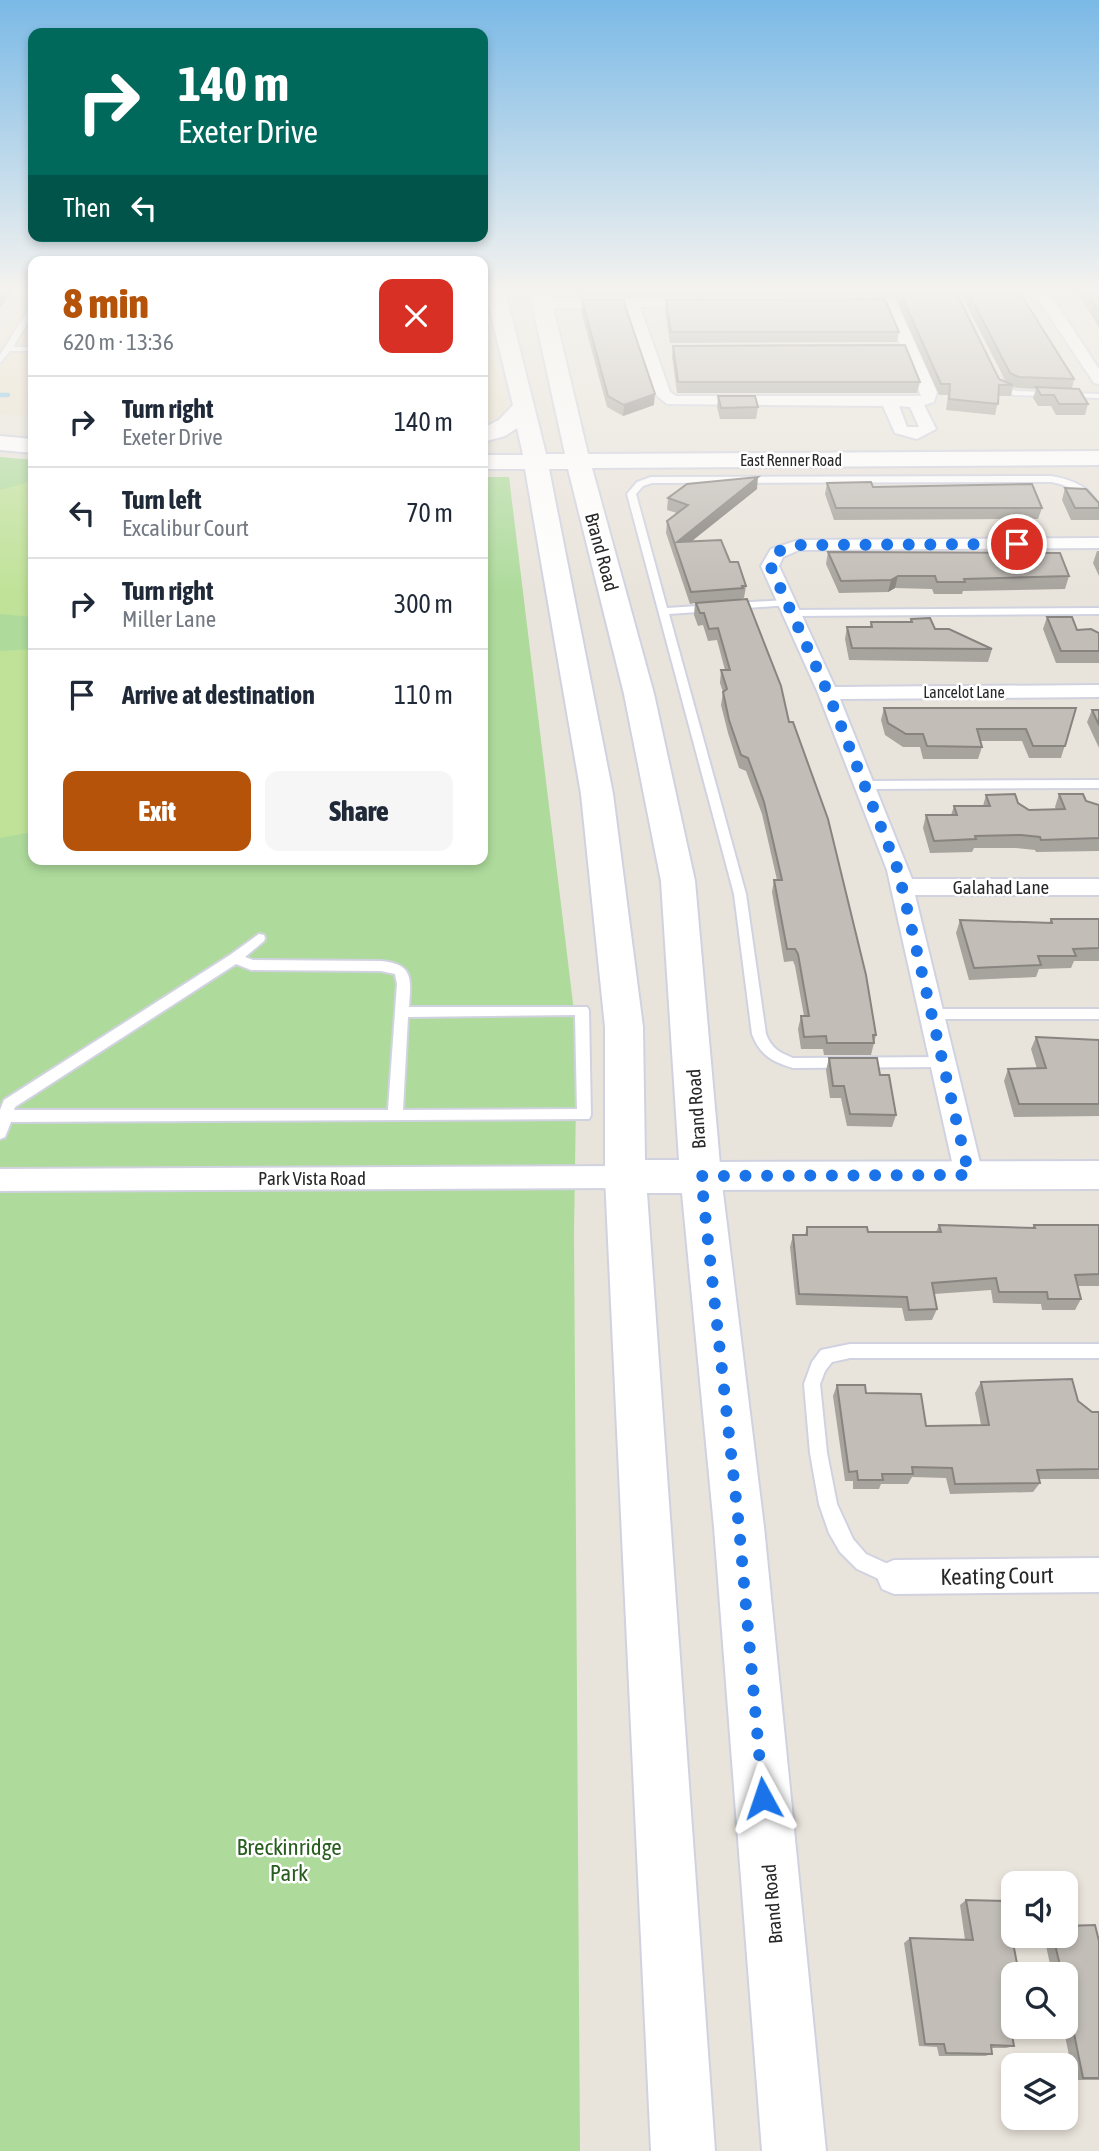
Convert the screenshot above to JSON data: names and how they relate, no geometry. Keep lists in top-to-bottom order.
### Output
{
  "streets": {
    "main road": ["East Renner Road", "Brand Road"],
    "street": [
      "Lancelot Lane",
      "Galahad Lane",
      "Park Vista Road",
      "Keating Court"
    ]
  },
  "crossings": [
    ["East Renner Road", "Brand Road"],
    ["Brand Road", "Park Vista Road"]
  ],
  "parks": ["Breckinridge Park"],
  "page": {
    "turn": ["140 m", "Exeter Drive"],
    "then": "Then",
    "heading": ["8 min", "620 m · 13:36"],
    "list": [
      {
        "name": "Turn right",
        "note": "Exeter Drive",
        "value": "140 m"
      },
      {
        "name": "Turn left",
        "note": "Excalibur Court",
        "value": "70 m"
      },
      {
        "name": "Turn right",
        "note": "Miller Lane",
        "value": "300 m"
      },
      {
        "name": "Arrive at destination",
        "value": "110 m"
      }
    ],
    "buttons": ["Exit", "Share"]
  }
}
